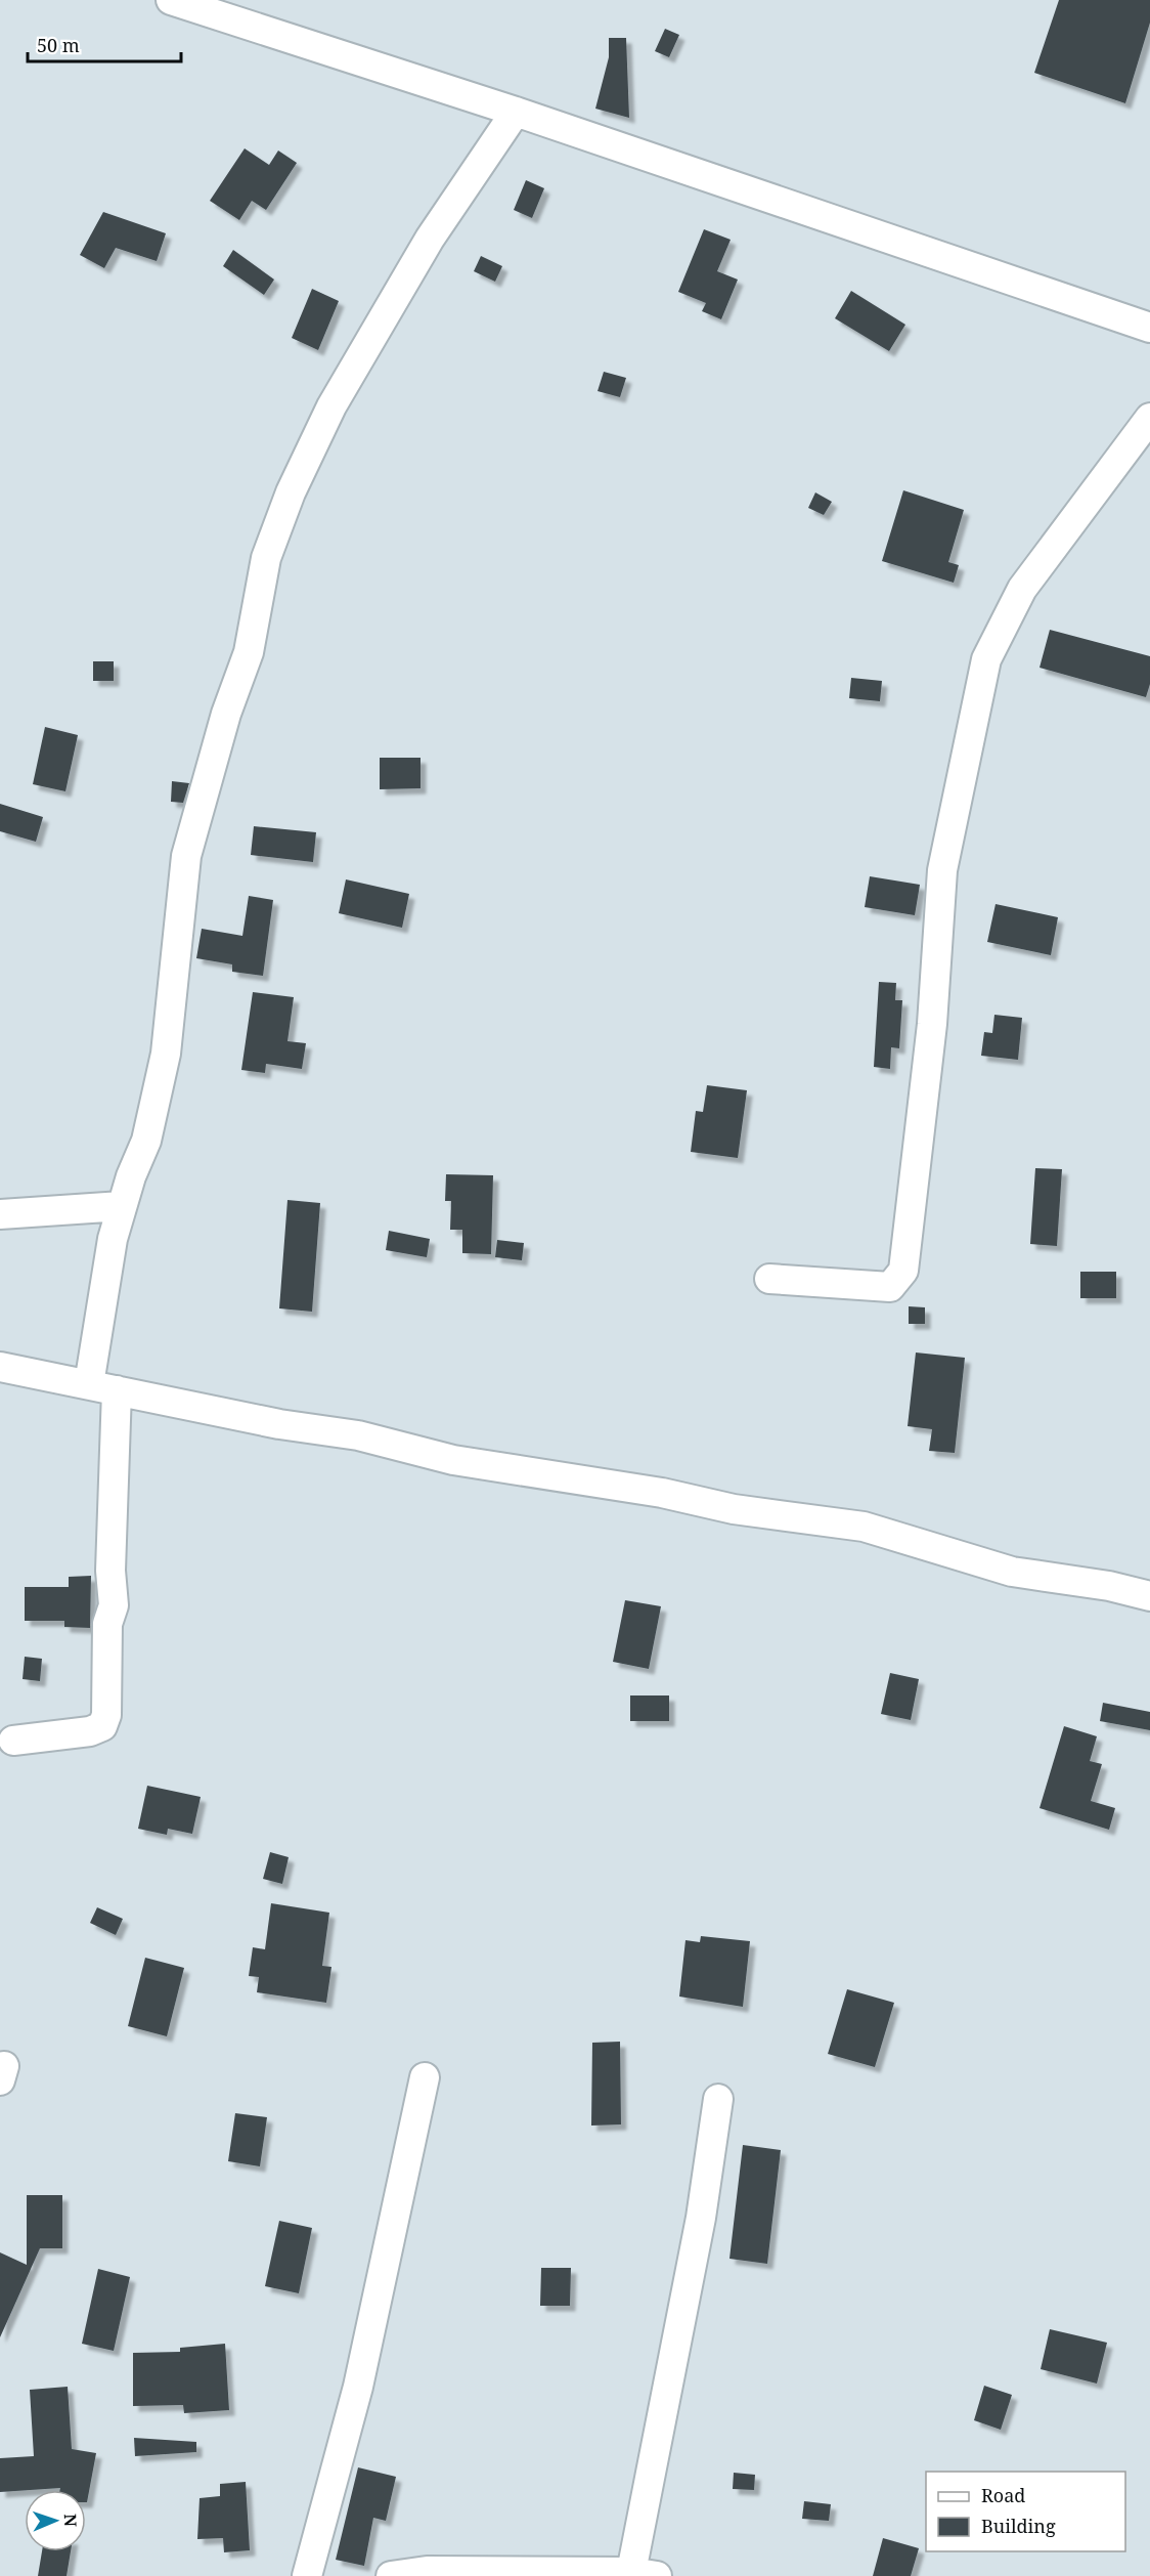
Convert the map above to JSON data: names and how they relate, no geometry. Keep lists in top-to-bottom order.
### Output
{
  "legend": ["Road", "Building"],
  "scale_bar": "50 m",
  "north": "right"
}
